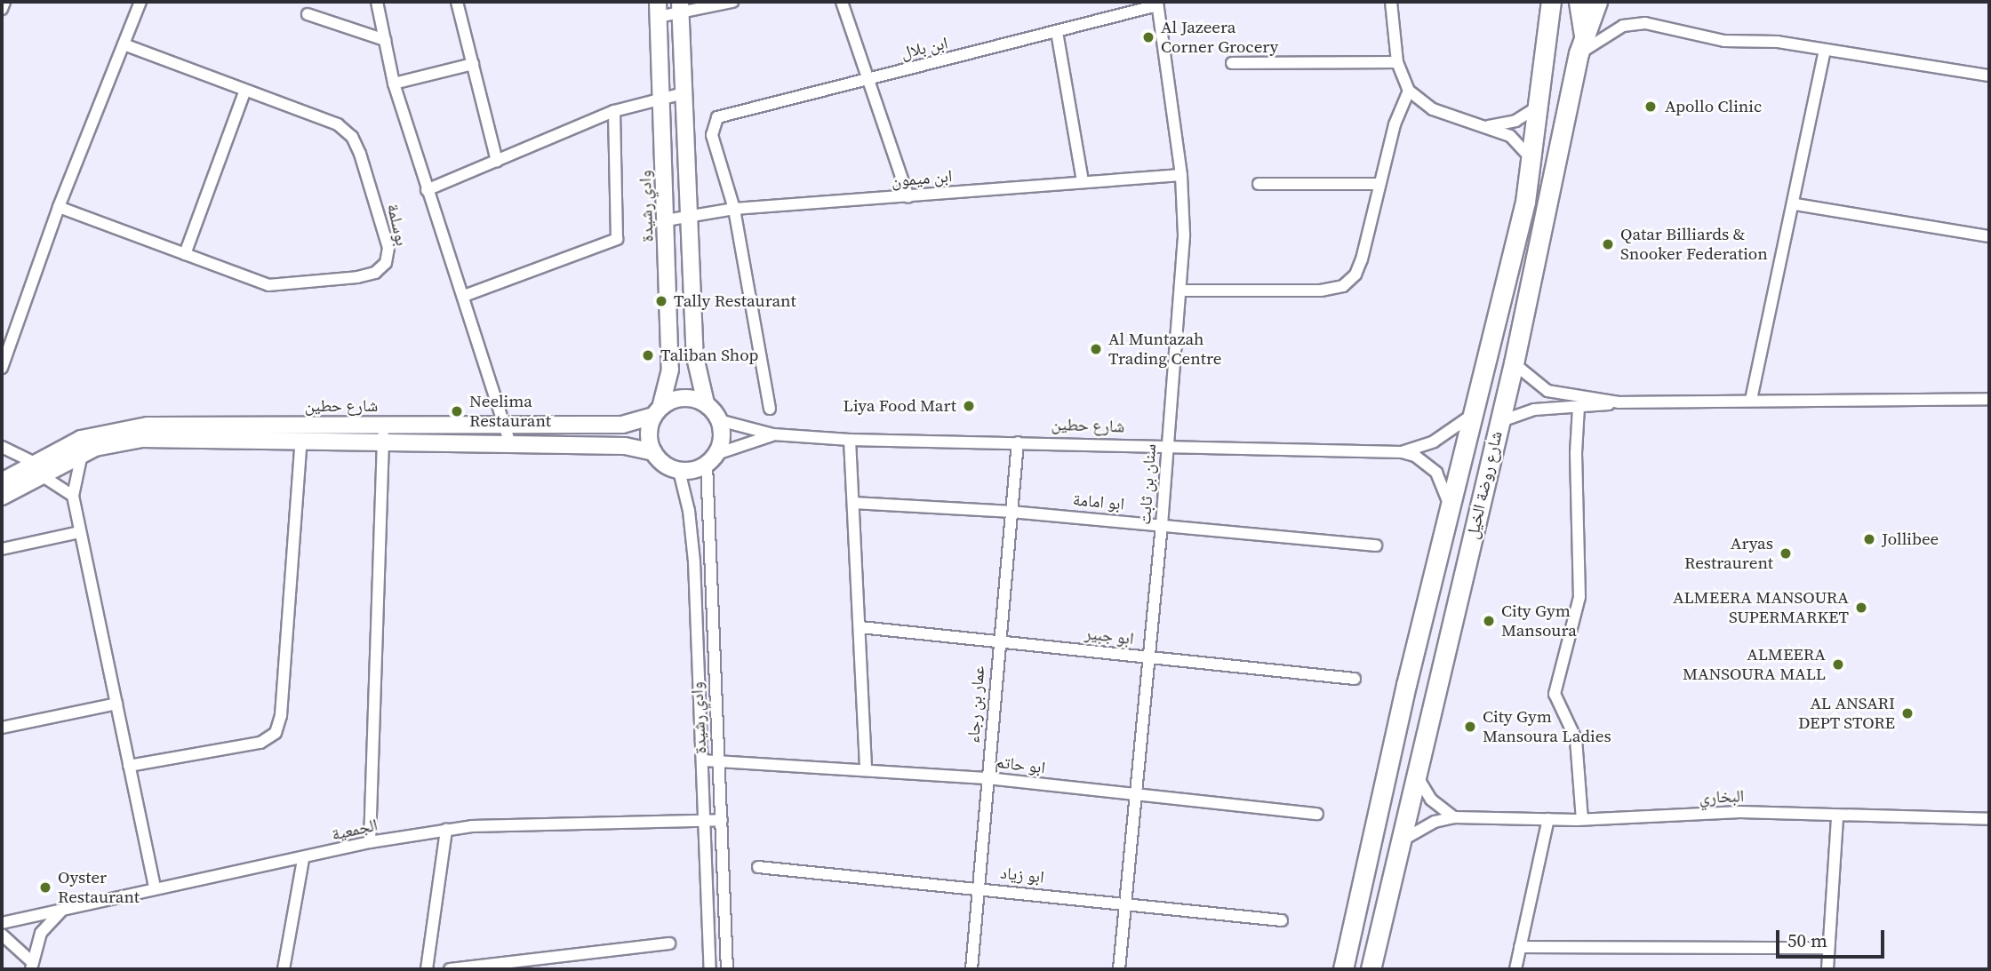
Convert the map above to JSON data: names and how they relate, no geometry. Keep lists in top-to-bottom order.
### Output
{
  "streets": {
    "main road": ["شارع روضة الخيل"],
    "street": [
      "ابن بلال",
      "ابن ميمون",
      "وادي رشيدة",
      "بوسلمة",
      "شارع حطين",
      "سنان بن ثابت",
      "ابو امامة",
      "ابو جبير",
      "عمار بن رجاء",
      "ابو حاتم",
      "البخاري",
      "الجمعية",
      "ابو زياد"
    ]
  },
  "crossings": [
    ["ابن بلال", "ابن ميمون"],
    ["ابن بلال", "سنان بن ثابت"],
    ["ابن ميمون", "وادي رشيدة"],
    ["ابن ميمون", "سنان بن ثابت"],
    ["وادي رشيدة", "شارع حطين"],
    ["وادي رشيدة", "ابو حاتم"],
    ["وادي رشيدة", "الجمعية"],
    ["شارع حطين", "سنان بن ثابت"],
    ["شارع حطين", "شارع روضة الخيل"],
    ["شارع حطين", "عمار بن رجاء"],
    ["سنان بن ثابت", "ابو امامة"],
    ["سنان بن ثابت", "ابو جبير"],
    ["سنان بن ثابت", "ابو حاتم"],
    ["سنان بن ثابت", "ابو زياد"],
    ["شارع روضة الخيل", "البخاري"],
    ["ابو امامة", "عمار بن رجاء"],
    ["ابو جبير", "عمار بن رجاء"],
    ["عمار بن رجاء", "ابو حاتم"],
    ["عمار بن رجاء", "ابو زياد"]
  ],
  "places": [
    "Al Jazeera Corner Grocery",
    "Apollo Clinic",
    "Qatar Billiards & Snooker Federation",
    "Tally Restaurant",
    "Al Muntazah Trading Centre",
    "Taliban Shop",
    "Liya Food Mart",
    "Neelima Restaurant",
    "Jollibee",
    "Aryas Restraurent",
    "ALMEERA MANSOURA SUPERMARKET",
    "City Gym Mansoura",
    "ALMEERA MANSOURA MALL",
    "AL ANSARI DEPT STORE",
    "City Gym Mansoura Ladies",
    "Oyster Restaurant"
  ],
  "scale_bar": "50 m"
}
